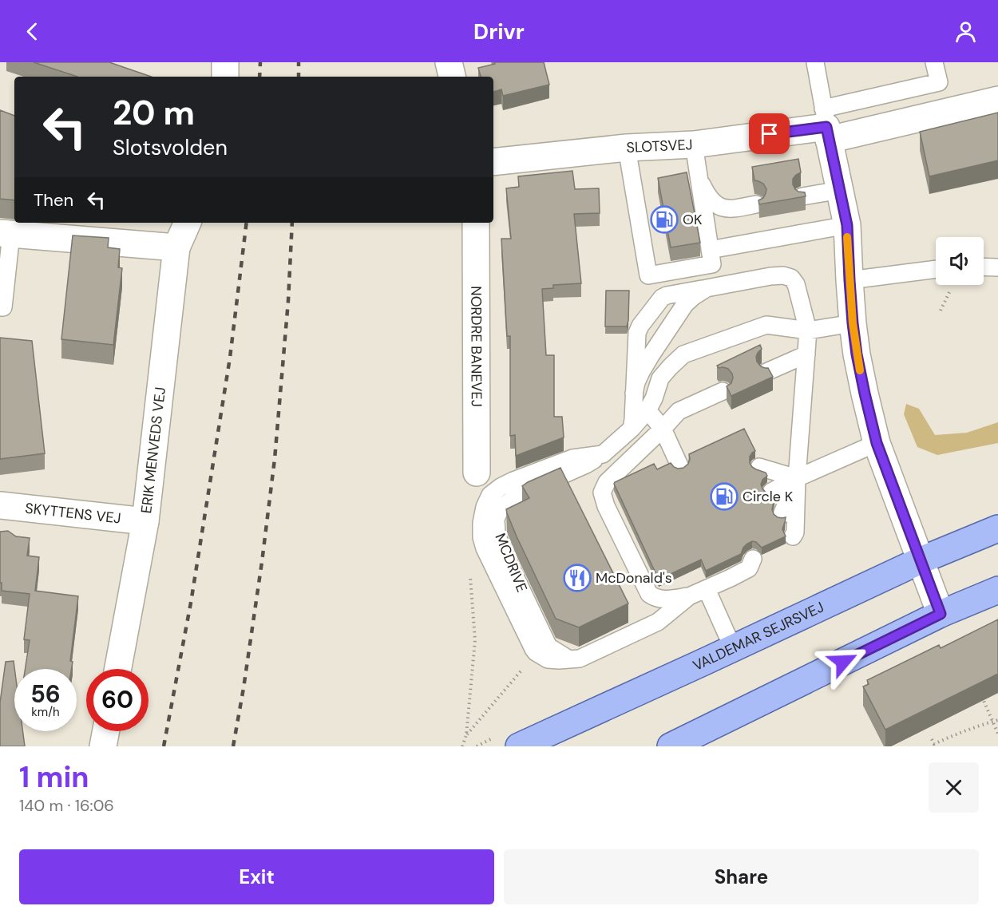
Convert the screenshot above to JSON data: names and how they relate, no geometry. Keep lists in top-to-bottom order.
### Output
{
  "streets": {
    "main road": ["VALDEMAR SEJRSVEJ"],
    "street": [
      "SLOTSVEJ",
      "NORDRE BANEVEJ",
      "ERIK MENVEDS VEJ",
      "SKYTTENS VEJ"
    ],
    "lane": ["MCDRIVE"]
  },
  "crossings": [
    ["ERIK MENVEDS VEJ", "SKYTTENS VEJ"]
  ],
  "places": {
    "fuel station": ["OK", "Circle K"],
    "restaurant": ["McDonald's"]
  },
  "page": {
    "header": "Drivr",
    "turn": ["20 m", "Slotsvolden"],
    "then": "Then",
    "speed": "56 km/h",
    "limit": "60",
    "heading": ["1 min", "140 m · 16:06"],
    "buttons": ["Exit", "Share"]
  }
}
